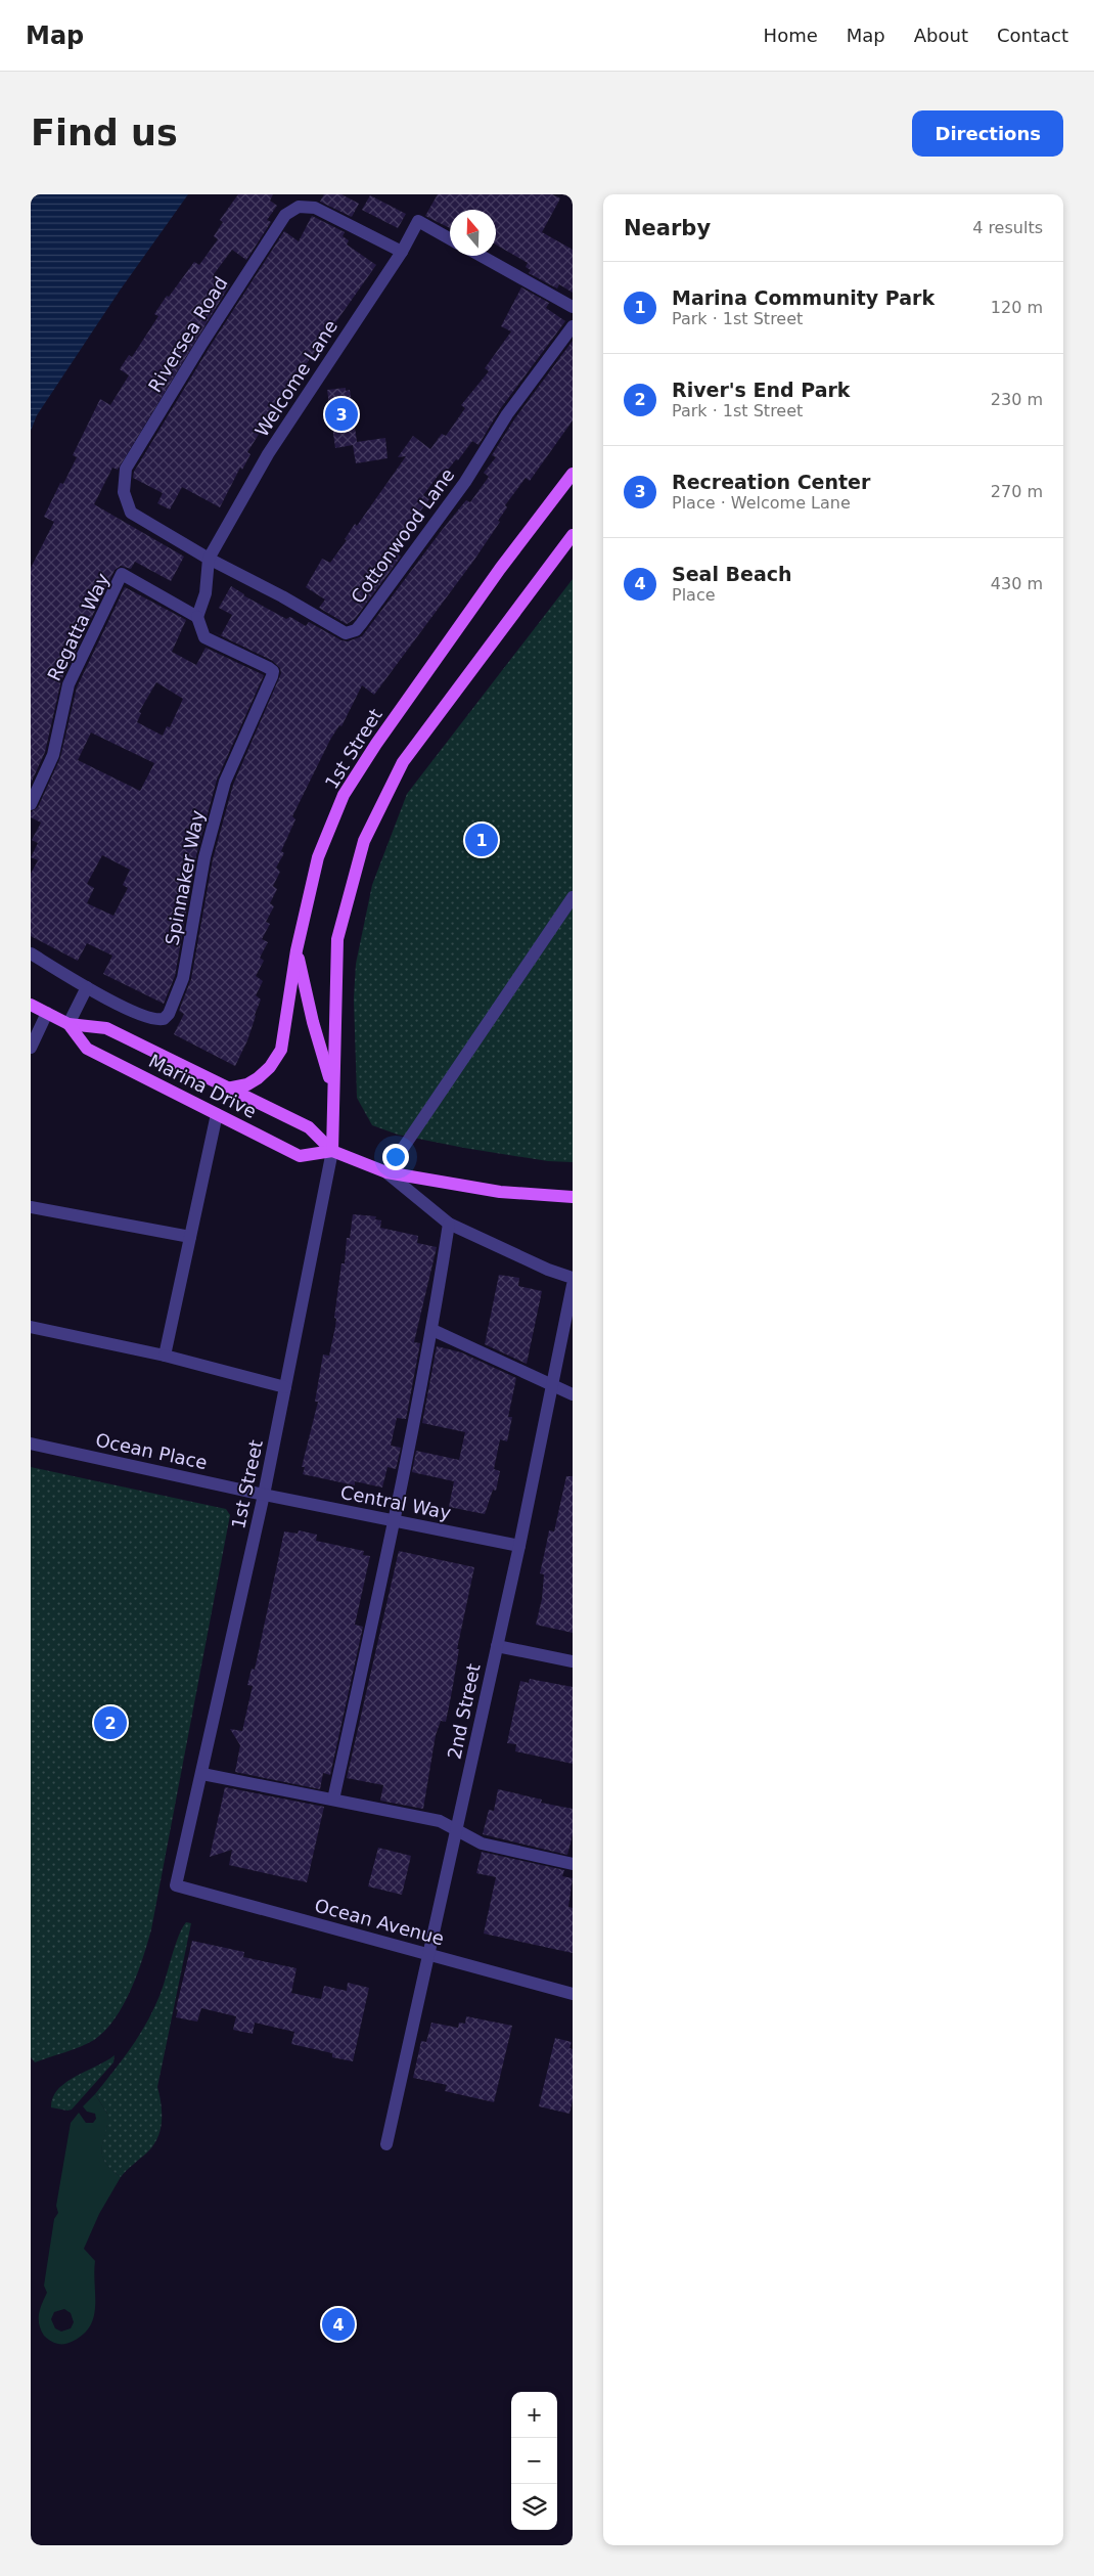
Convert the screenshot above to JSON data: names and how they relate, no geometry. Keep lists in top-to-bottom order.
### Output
{
  "streets": {
    "main road": ["1st Street", "Marina Drive"],
    "street": [
      "Riversea Road",
      "Welcome Lane",
      "Cottonwood Lane",
      "Regatta Way",
      "Spinnaker Way",
      "Ocean Place",
      "Central Way",
      "2nd Street",
      "Ocean Avenue"
    ]
  },
  "crossings": [
    ["Riversea Road", "Welcome Lane"],
    ["Riversea Road", "Cottonwood Lane"],
    ["Welcome Lane", "Cottonwood Lane"],
    ["Regatta Way", "Spinnaker Way"],
    ["1st Street", "Marina Drive"],
    ["1st Street", "Ocean Place"],
    ["1st Street", "Central Way"],
    ["1st Street", "Ocean Avenue"],
    ["Ocean Place", "Central Way"],
    ["Central Way", "2nd Street"],
    ["2nd Street", "Ocean Avenue"]
  ],
  "north": "top",
  "page": {
    "header": "Map",
    "nav": [
      "Home",
      "Map",
      "About",
      "Contact"
    ],
    "buttons": "Directions",
    "title": "Find us",
    "heading": ["Nearby", "4 results"],
    "list": [
      {
        "mark": "1",
        "name": "Marina Community Park",
        "note": "Park · 1st Street",
        "value": "120 m"
      },
      {
        "mark": "2",
        "name": "River's End Park",
        "note": "Park · 1st Street",
        "value": "230 m"
      },
      {
        "mark": "3",
        "name": "Recreation Center",
        "note": "Place · Welcome Lane",
        "value": "270 m"
      },
      {
        "mark": "4",
        "name": "Seal Beach",
        "note": "Place",
        "value": "430 m"
      }
    ],
    "pins": [
      "3",
      "1",
      "2",
      "4"
    ],
    "map_buttons": ["+", "−"]
  }
}
